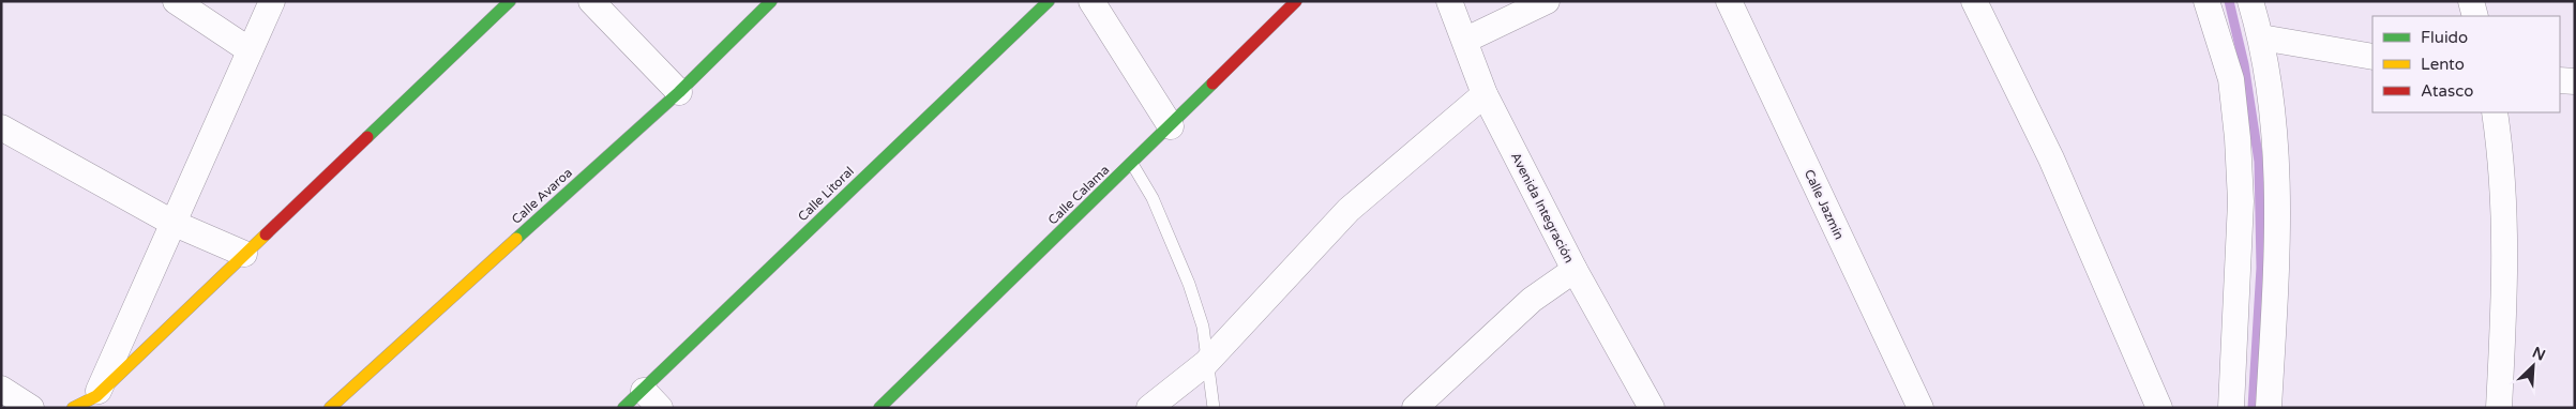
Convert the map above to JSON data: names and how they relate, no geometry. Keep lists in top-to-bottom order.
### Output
{
  "streets": {
    "street": [
      "Calle Litoral",
      "Calle Calama",
      "Calle Avaroa",
      "Calle Jazmín",
      "Avenida Integración"
    ]
  },
  "legend": ["Fluido", "Lento", "Atasco"],
  "north": "top right"
}
